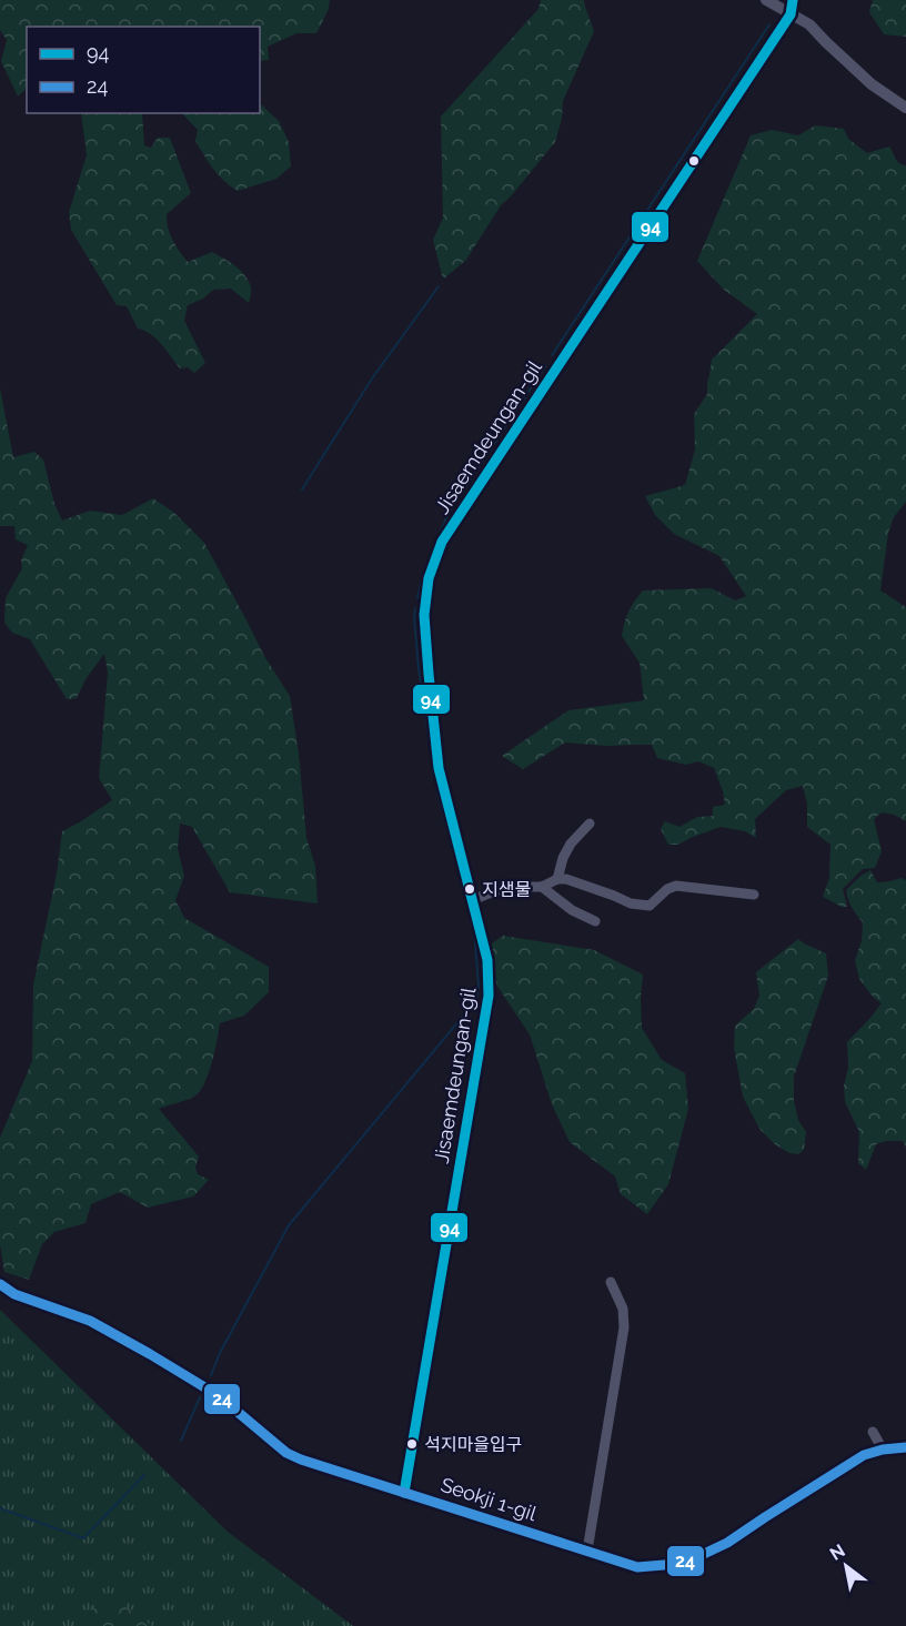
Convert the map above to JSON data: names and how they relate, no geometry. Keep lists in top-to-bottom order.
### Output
{
  "streets": {
    "street": ["Jisaemdeungan-gil", "Seokji 1-gil"]
  },
  "crossings": [
    ["Jisaemdeungan-gil", "Seokji 1-gil"]
  ],
  "places": ["지샘물", "석지마을입구"],
  "lines": ["transit line 94", "transit line 24"],
  "legend": ["94", "24"],
  "north": "top left"
}
